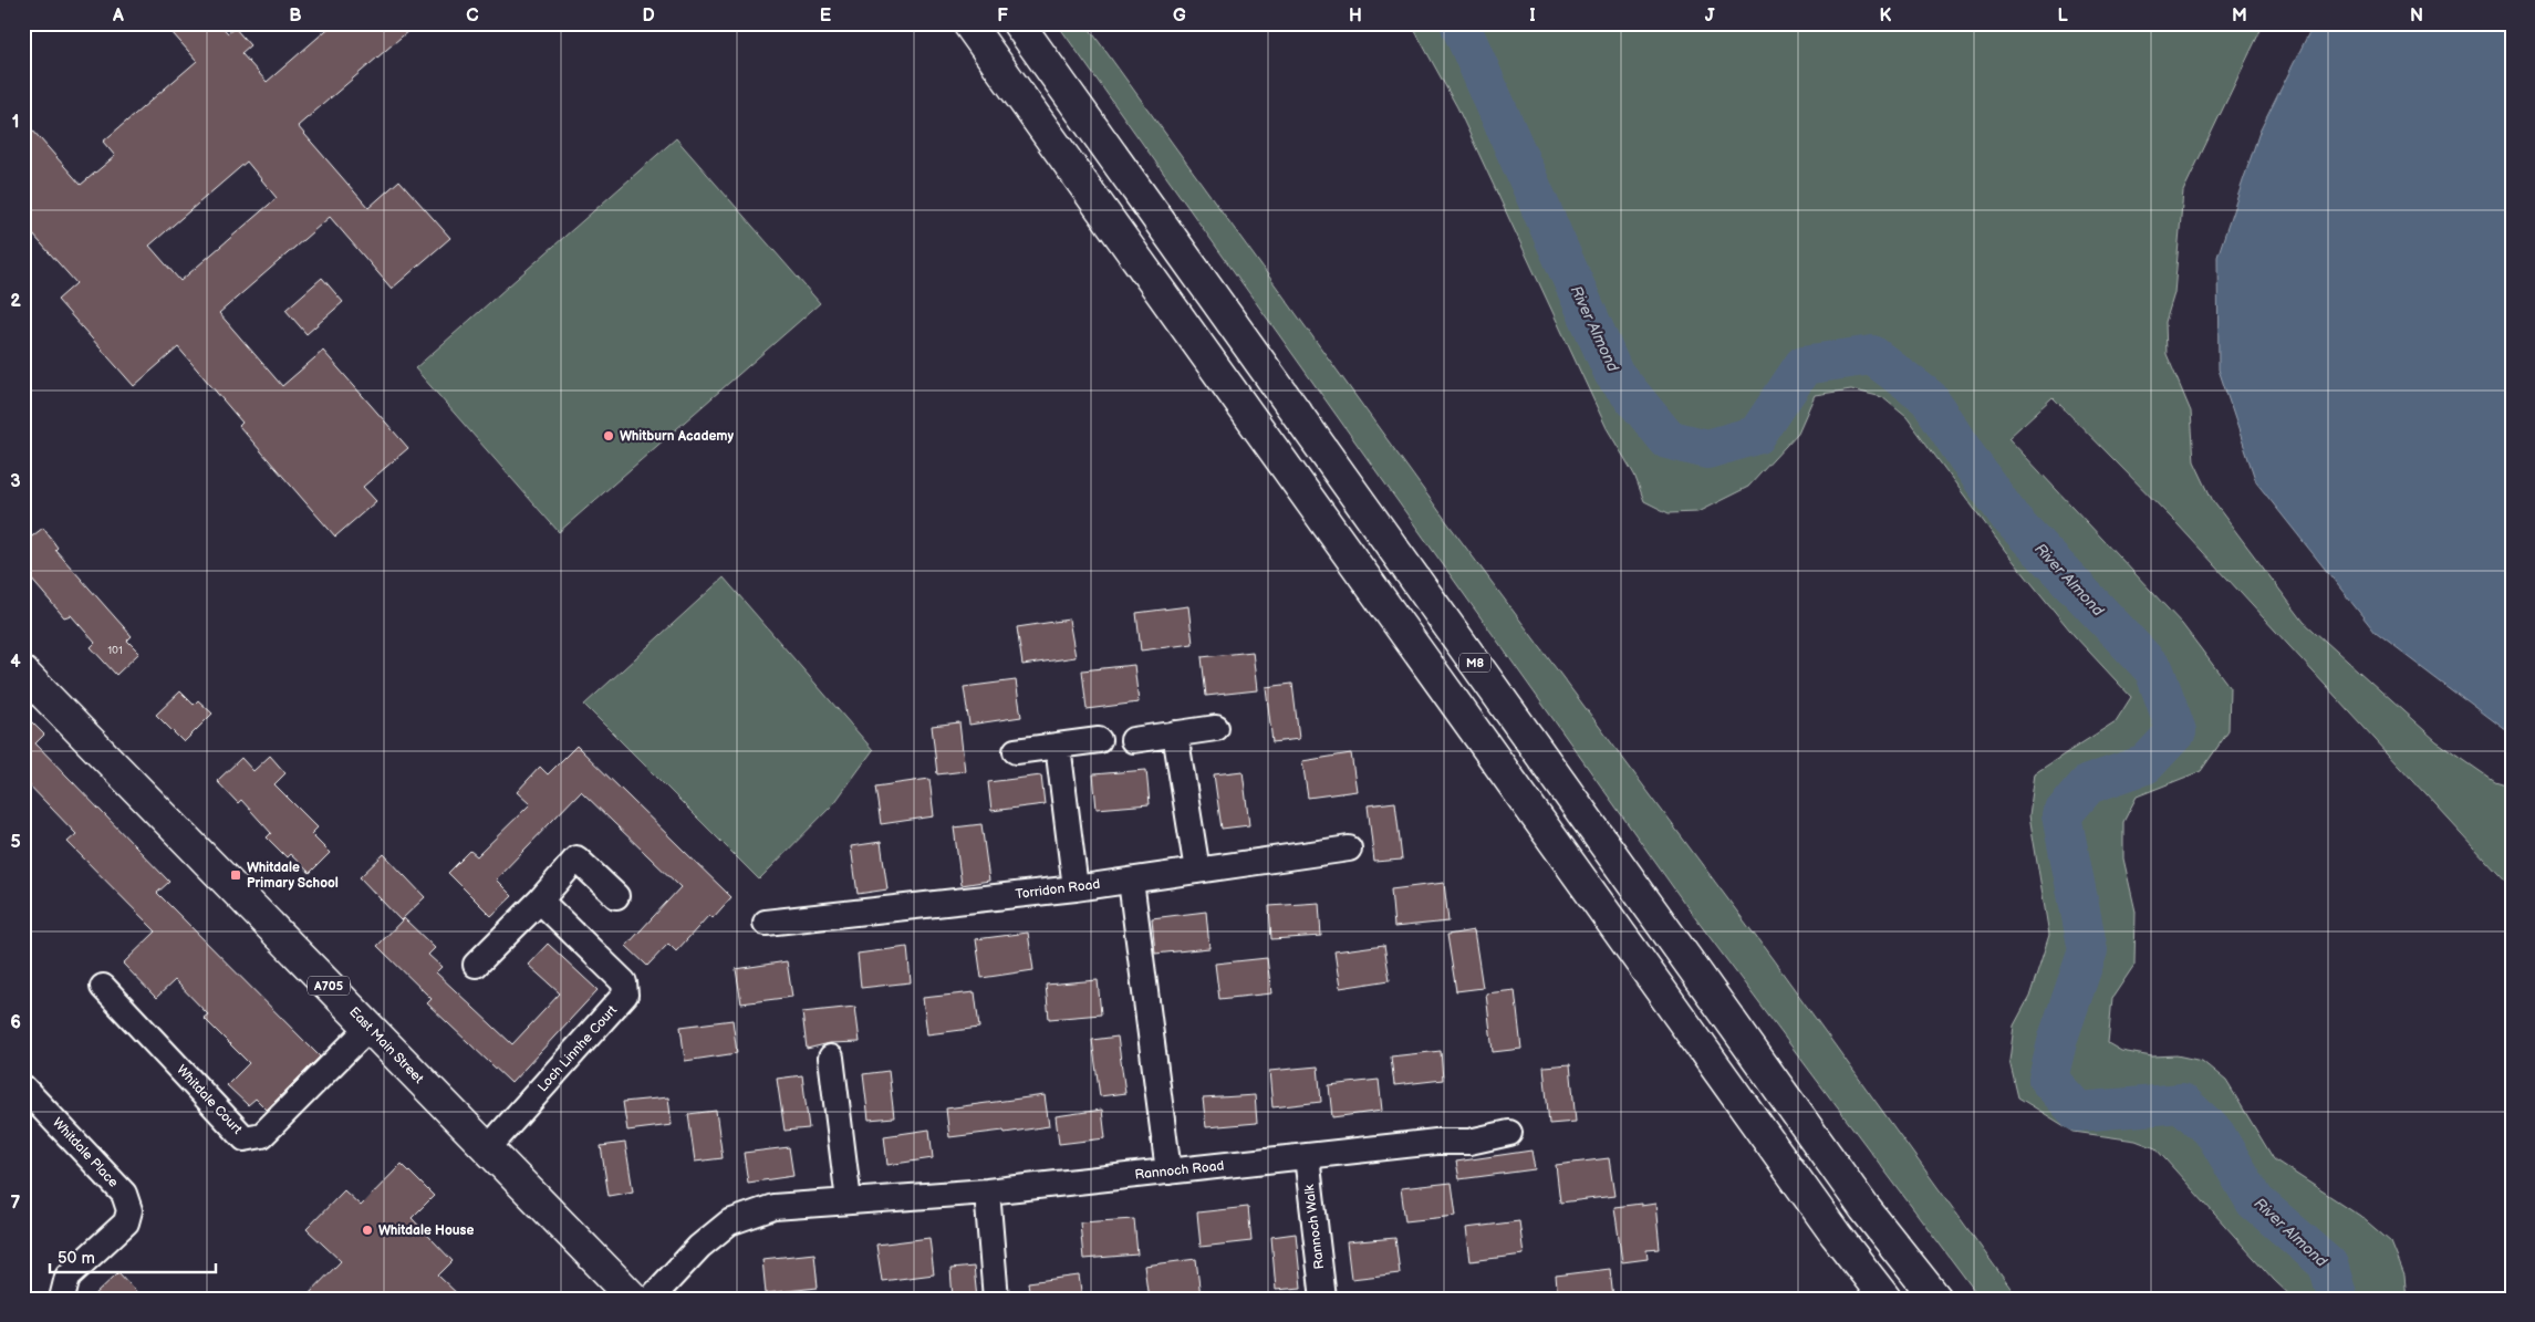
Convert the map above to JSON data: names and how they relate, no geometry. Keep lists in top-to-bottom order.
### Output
{
  "streets": {
    "main road": ["M8", "A705", "East Main Street"],
    "street": [
      "Torridon Road",
      "Loch Linnhe Court",
      "Whitdale Court",
      "Whitdale Place",
      "Rannoch Road",
      "Rannoch Walk"
    ]
  },
  "crossings": [
    ["East Main Street", "Loch Linnhe Court"],
    ["East Main Street", "Whitdale Court"],
    ["Rannoch Road", "Rannoch Walk"]
  ],
  "water": ["River Almond"],
  "places": {
    "other": ["Whitburn Academy", "Whitdale House"],
    "transit": ["Whitdale Primary School"]
  },
  "house_numbers": ["101"],
  "scale_bar": "50 m",
  "grid": {
    "columns": [
      "A",
      "B",
      "C",
      "D",
      "E",
      "F",
      "G",
      "H",
      "I",
      "J",
      "K",
      "L",
      "M",
      "N"
    ],
    "rows": [
      "1",
      "2",
      "3",
      "4",
      "5",
      "6",
      "7"
    ]
  }
}
